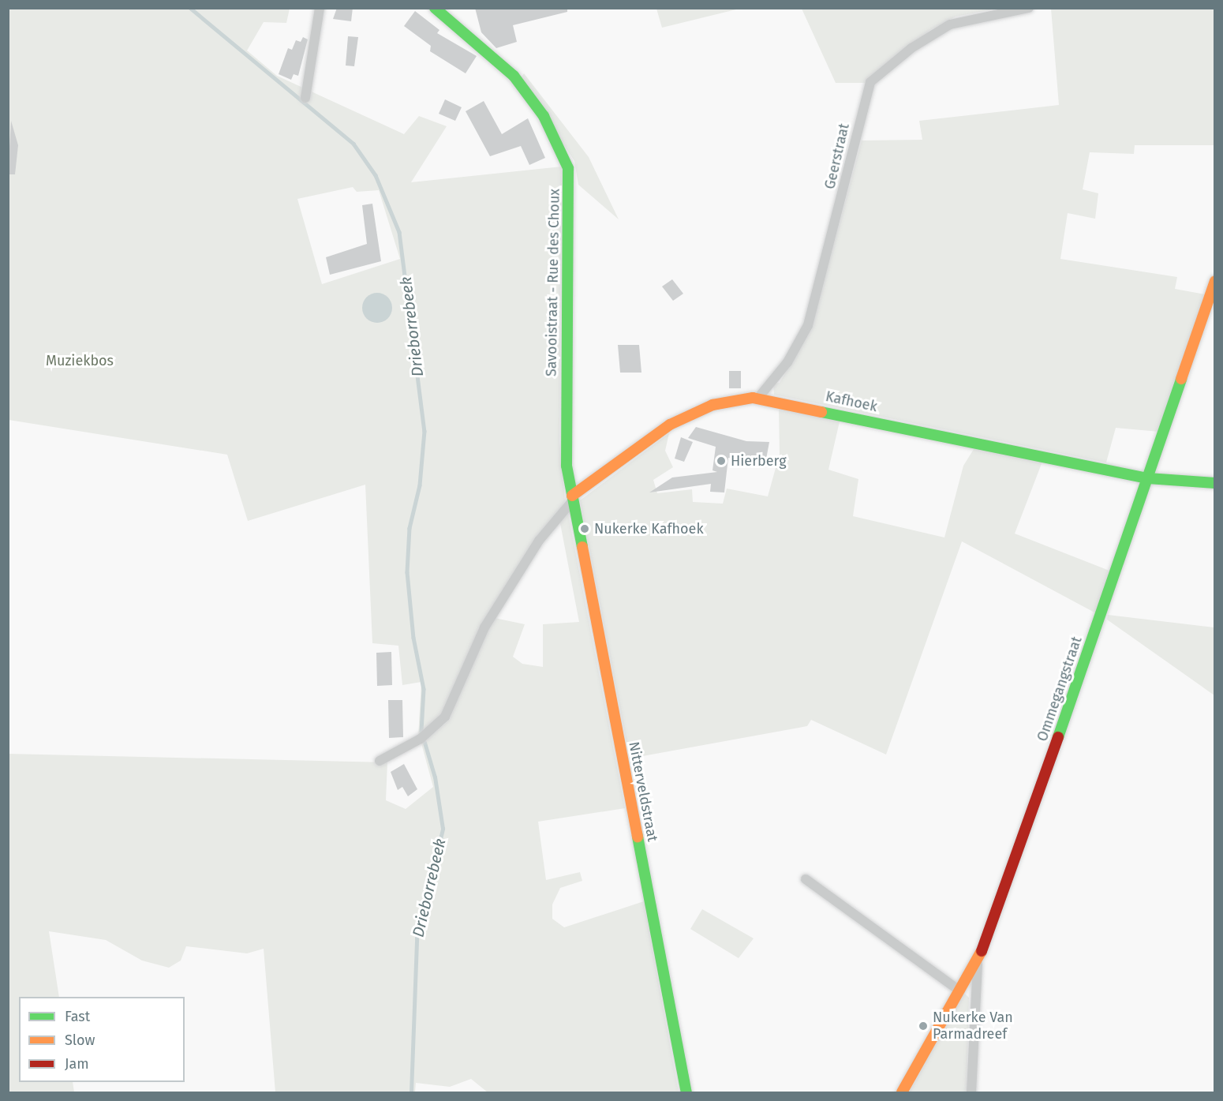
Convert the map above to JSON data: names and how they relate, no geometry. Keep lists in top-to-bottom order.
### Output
{
  "streets": {
    "main road": [
      "Savooistraat - Rue des Choux",
      "Kafhoek",
      "Ommegangstraat",
      "Nitterveldstraat"
    ],
    "street": ["Geerstraat"]
  },
  "crossings": [
    ["Geerstraat", "Kafhoek"],
    ["Savooistraat - Rue des Choux", "Kafhoek"],
    ["Savooistraat - Rue des Choux", "Nitterveldstraat"],
    ["Kafhoek", "Ommegangstraat"],
    ["Kafhoek", "Nitterveldstraat"]
  ],
  "water": ["Drieborrebeek"],
  "parks": ["Muziekbos"],
  "places": ["Hierberg", "Nukerke Kafhoek", "Nukerke Van Parmadreef"],
  "legend": ["Fast", "Slow", "Jam"]
}
